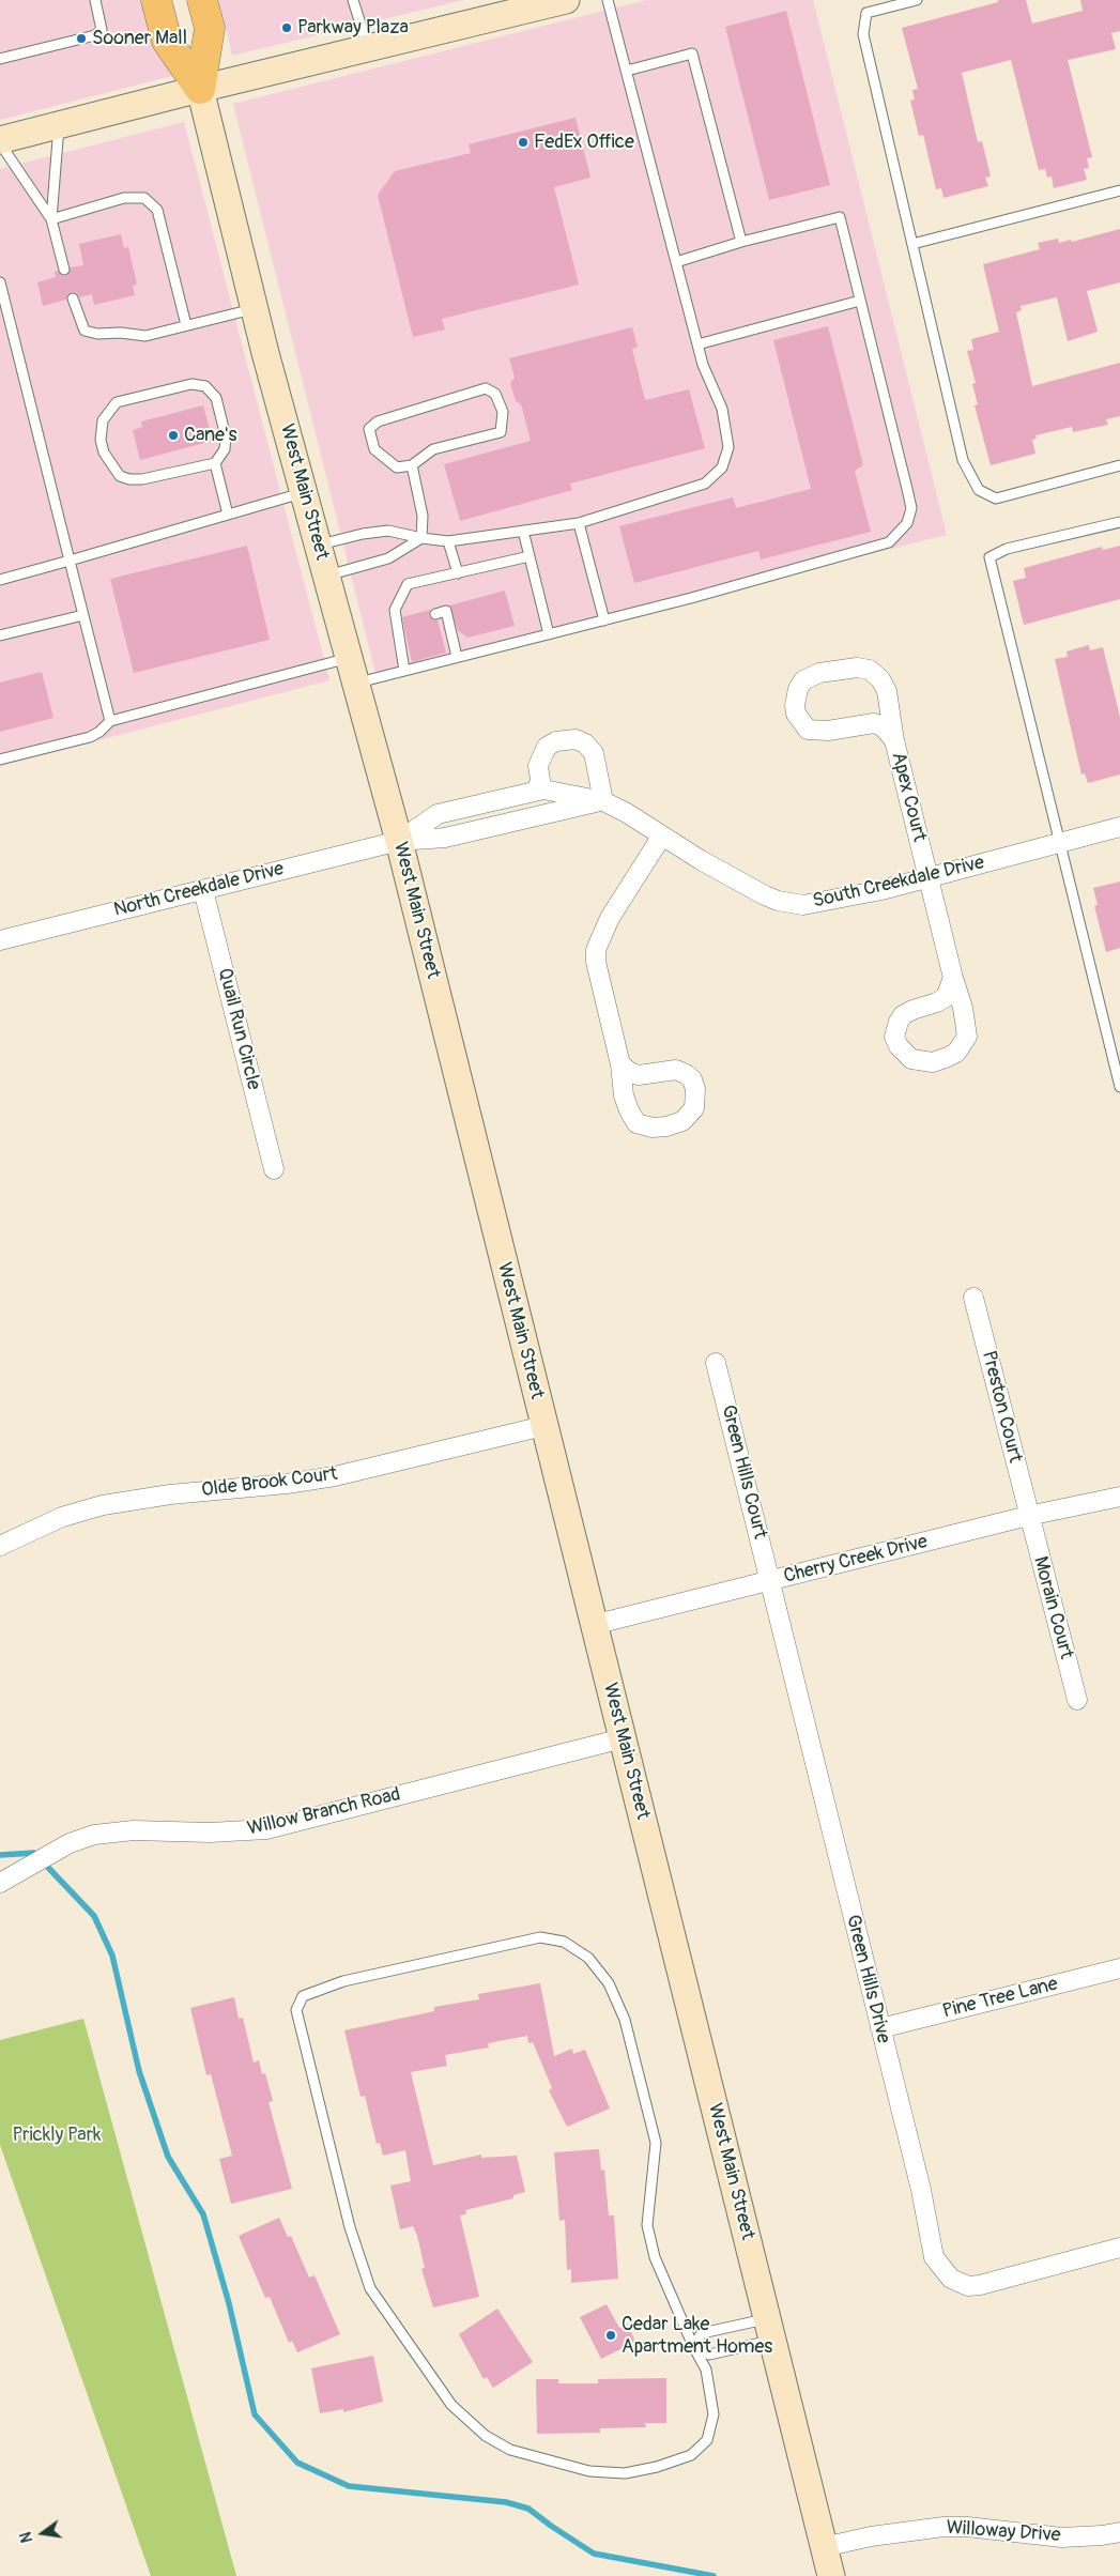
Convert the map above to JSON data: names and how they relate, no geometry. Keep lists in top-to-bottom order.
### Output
{
  "streets": {
    "main road": ["West Main Street"],
    "street": [
      "Apex Court",
      "South Creekdale Drive",
      "North Creekdale Drive",
      "Quail Run Circle",
      "Preston Court",
      "Green Hills Court",
      "Olde Brook Court",
      "Cherry Creek Drive",
      "Morain Court",
      "Willow Branch Road",
      "Green Hills Drive",
      "Pine Tree Lane",
      "Willoway Drive"
    ]
  },
  "crossings": [
    ["West Main Street", "South Creekdale Drive"],
    ["West Main Street", "North Creekdale Drive"],
    ["West Main Street", "Olde Brook Court"],
    ["West Main Street", "Cherry Creek Drive"],
    ["West Main Street", "Willow Branch Road"],
    ["West Main Street", "Willoway Drive"],
    ["Apex Court", "South Creekdale Drive"],
    ["South Creekdale Drive", "North Creekdale Drive"],
    ["North Creekdale Drive", "Quail Run Circle"],
    ["Preston Court", "Cherry Creek Drive"],
    ["Preston Court", "Morain Court"],
    ["Green Hills Court", "Cherry Creek Drive"],
    ["Green Hills Court", "Green Hills Drive"],
    ["Cherry Creek Drive", "Morain Court"],
    ["Cherry Creek Drive", "Green Hills Drive"],
    ["Green Hills Drive", "Pine Tree Lane"]
  ],
  "parks": ["Prickly Park"],
  "places": [
    "Parkway Plaza",
    "Sooner Mall",
    "FedEx Office",
    "Cane's",
    "Cedar Lake Apartment Homes"
  ],
  "north": "left"
}
